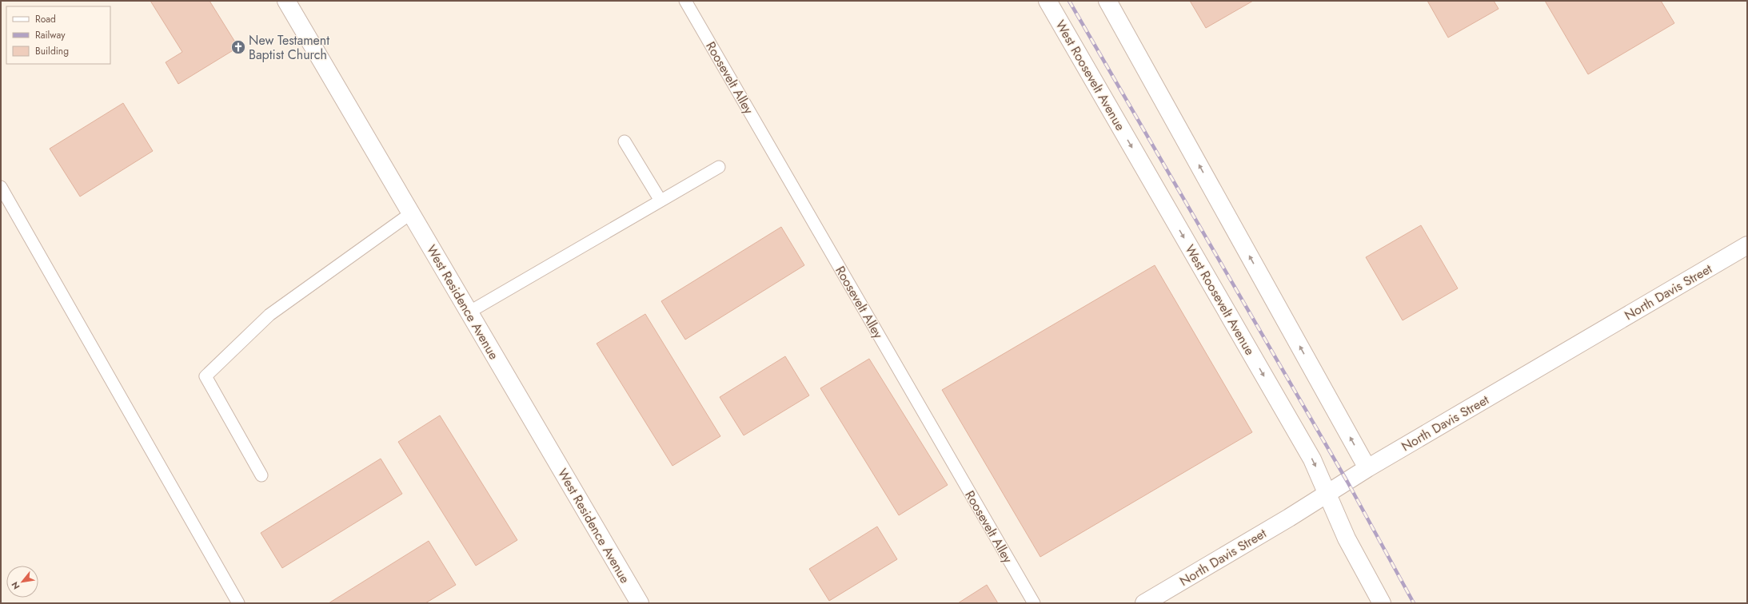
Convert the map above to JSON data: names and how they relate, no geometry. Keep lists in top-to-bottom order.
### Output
{
  "streets": {
    "street": ["West Roosevelt Avenue", "North Davis Street", "West Residence Avenue"],
    "lane": ["Roosevelt Alley"]
  },
  "crossings": [
    ["West Roosevelt Avenue", "North Davis Street"]
  ],
  "places": {
    "church": ["New Testament Baptist Church"]
  },
  "legend": ["Road", "Railway", "Building"],
  "north": "bottom left"
}
